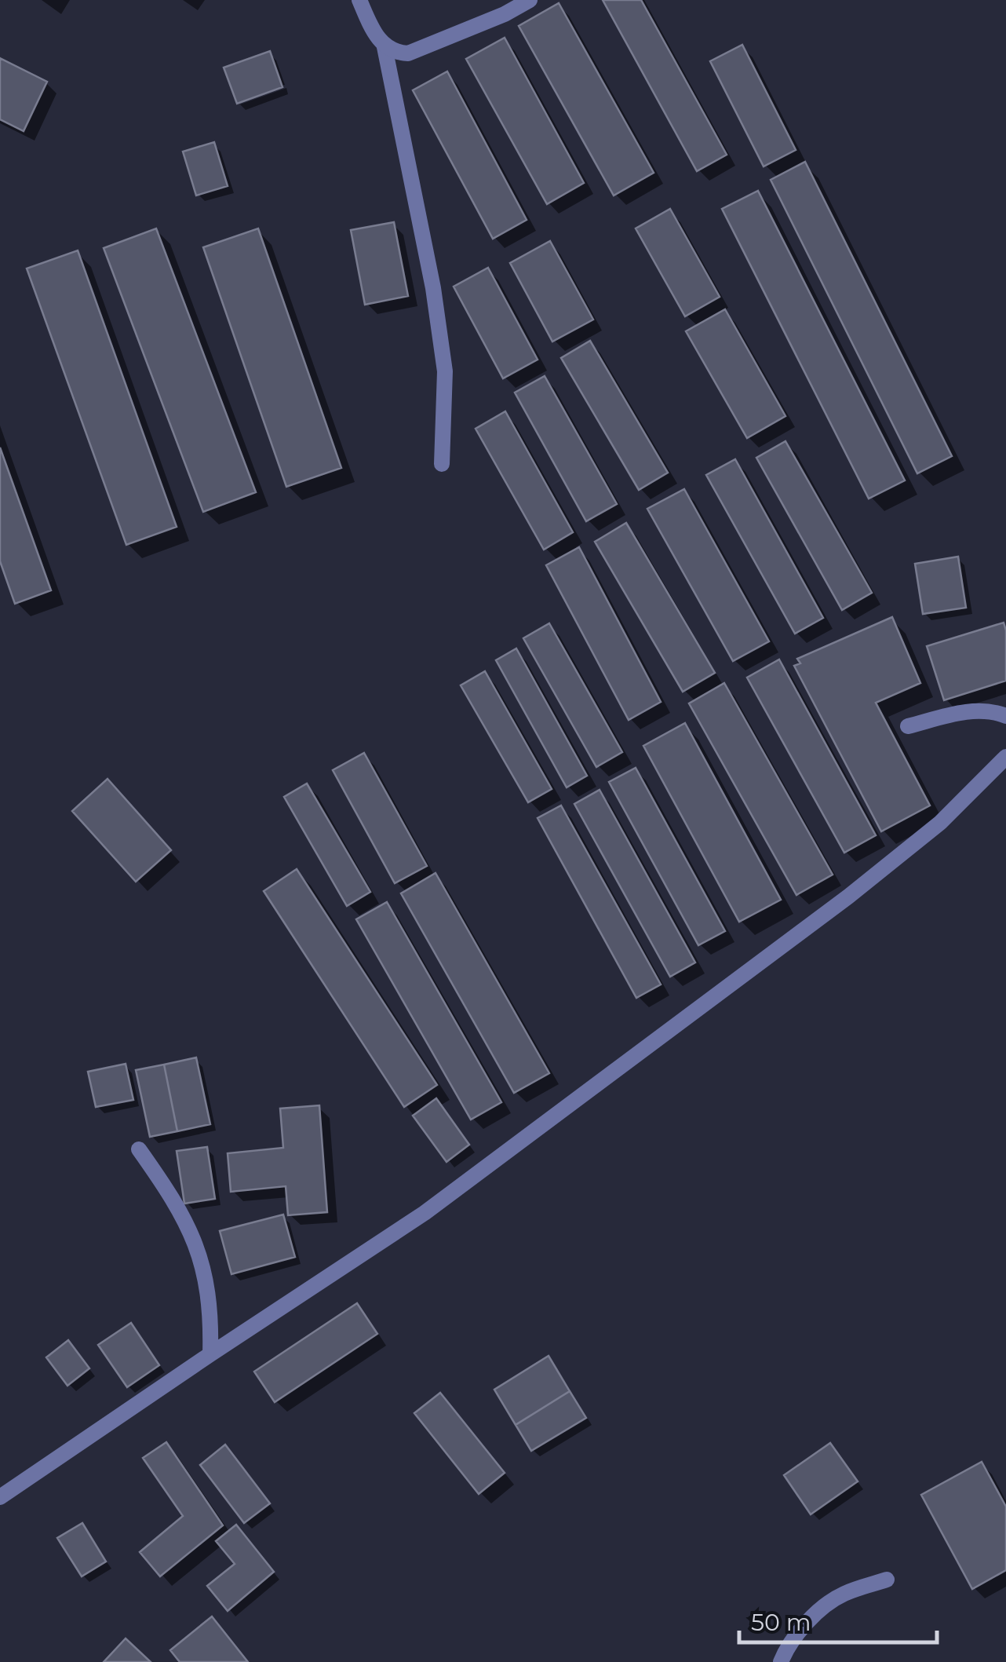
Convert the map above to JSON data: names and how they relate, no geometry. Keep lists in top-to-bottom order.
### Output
{
  "scale_bar": "50 m"
}
